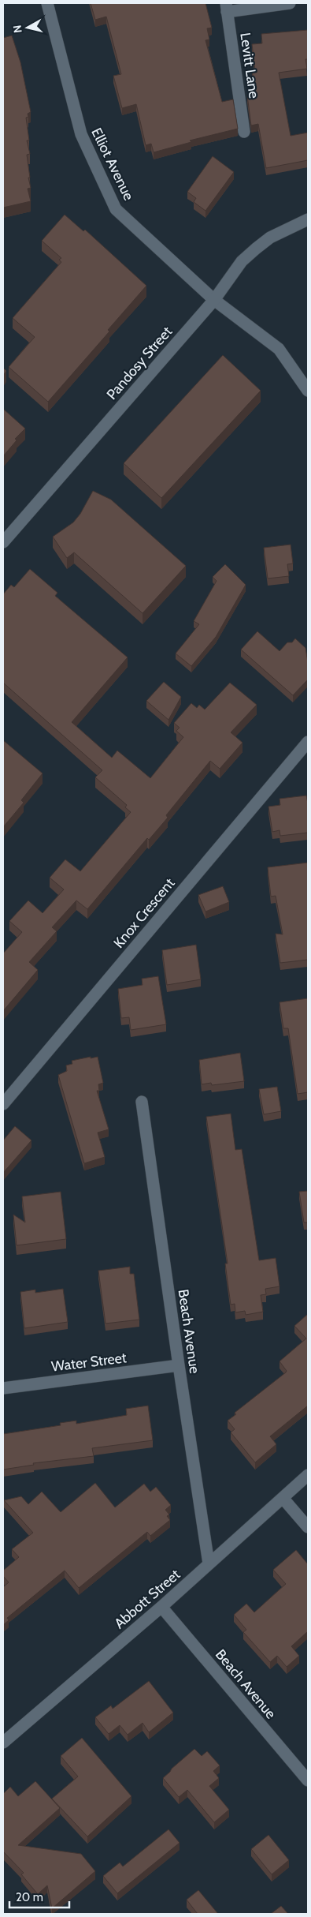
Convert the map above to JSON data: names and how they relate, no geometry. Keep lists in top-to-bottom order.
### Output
{
  "streets": {
    "street": [
      "Levitt Lane",
      "Elliot Avenue",
      "Pandosy Street",
      "Knox Crescent",
      "Beach Avenue",
      "Water Street",
      "Abbott Street"
    ]
  },
  "crossings": [
    ["Elliot Avenue", "Pandosy Street"],
    ["Beach Avenue", "Water Street"],
    ["Beach Avenue", "Abbott Street"]
  ],
  "scale_bar": "20 m",
  "north": "left"
}
